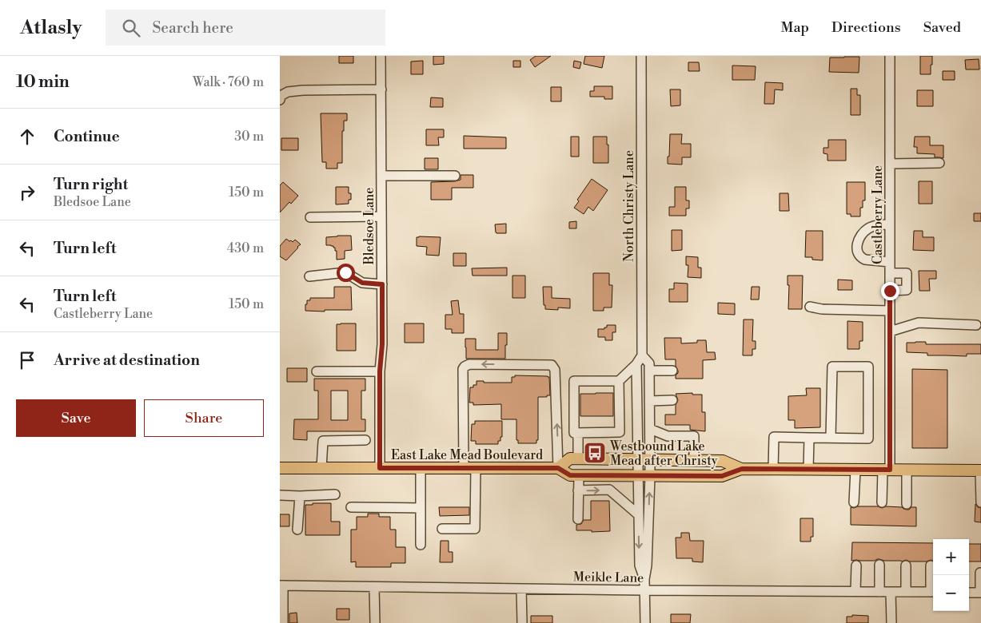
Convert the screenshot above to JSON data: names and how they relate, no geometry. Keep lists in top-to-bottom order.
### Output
{
  "streets": {
    "main road": ["East Lake Mead Boulevard"],
    "street": [
      "North Christy Lane",
      "Castleberry Lane",
      "Bledsoe Lane",
      "Meikle Lane"
    ]
  },
  "crossings": [
    ["North Christy Lane", "East Lake Mead Boulevard"],
    ["North Christy Lane", "Meikle Lane"],
    ["Castleberry Lane", "East Lake Mead Boulevard"],
    ["Bledsoe Lane", "East Lake Mead Boulevard"]
  ],
  "places": {
    "bus stop": ["Westbound Lake Mead after Christy"]
  },
  "page": {
    "header": "Atlasly",
    "search": "Search here",
    "nav": ["Map", "Directions", "Saved"],
    "heading": ["10 min", "Walk · 760 m"],
    "list": [
      ["Continue", "30 m"],
      ["Turn right", "Bledsoe Lane", "150 m"],
      ["Turn left", "430 m"],
      ["Turn left", "Castleberry Lane", "150 m"],
      "Arrive at destination"
    ],
    "buttons": ["Save", "Share"],
    "map_buttons": ["+", "−"]
  }
}
